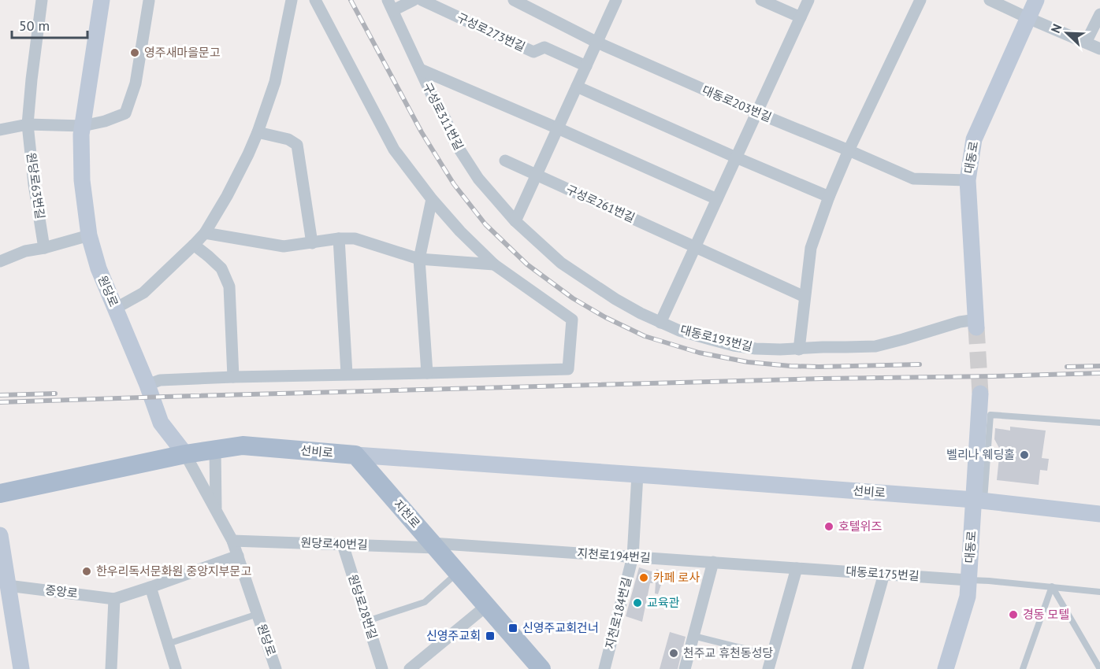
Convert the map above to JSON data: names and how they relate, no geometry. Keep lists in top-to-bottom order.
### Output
{
  "streets": {
    "main road": [
      "대동로",
      "원당로",
      "선비로",
      "지천로"
    ],
    "street": [
      "구성로273번길",
      "대동로203번길",
      "구성로311번길",
      "원당로63번길",
      "구성로261번길",
      "대동로193번길",
      "원당로40번길",
      "지천로194번길",
      "대동로175번길",
      "중앙로",
      "원당로28번길",
      "지천로184번길"
    ]
  },
  "crossings": [
    ["대동로203번길", "대동로"],
    ["구성로311번길", "대동로193번길"],
    ["대동로", "대동로193번길"],
    ["대동로", "선비로"],
    ["대동로", "대동로175번길"],
    ["원당로", "선비로"],
    ["원당로", "원당로40번길"],
    ["선비로", "지천로"],
    ["지천로", "원당로40번길"],
    ["지천로", "지천로194번길"],
    ["원당로40번길", "지천로194번길"],
    ["원당로40번길", "원당로28번길"],
    ["지천로194번길", "대동로175번길"],
    ["지천로194번길", "지천로184번길"]
  ],
  "places": {
    "other": [
      "영주새마을문고",
      "벨리나 웨딩홀",
      "호텔위즈",
      "한우리독서문화원 중앙지부문고",
      "카페 로사",
      "교육관",
      "경동 모텔",
      "천주교 휴천동성당"
    ],
    "transit": ["신영주교회건너", "신영주교회"]
  },
  "scale_bar": "50 m",
  "north": "top left"
}
